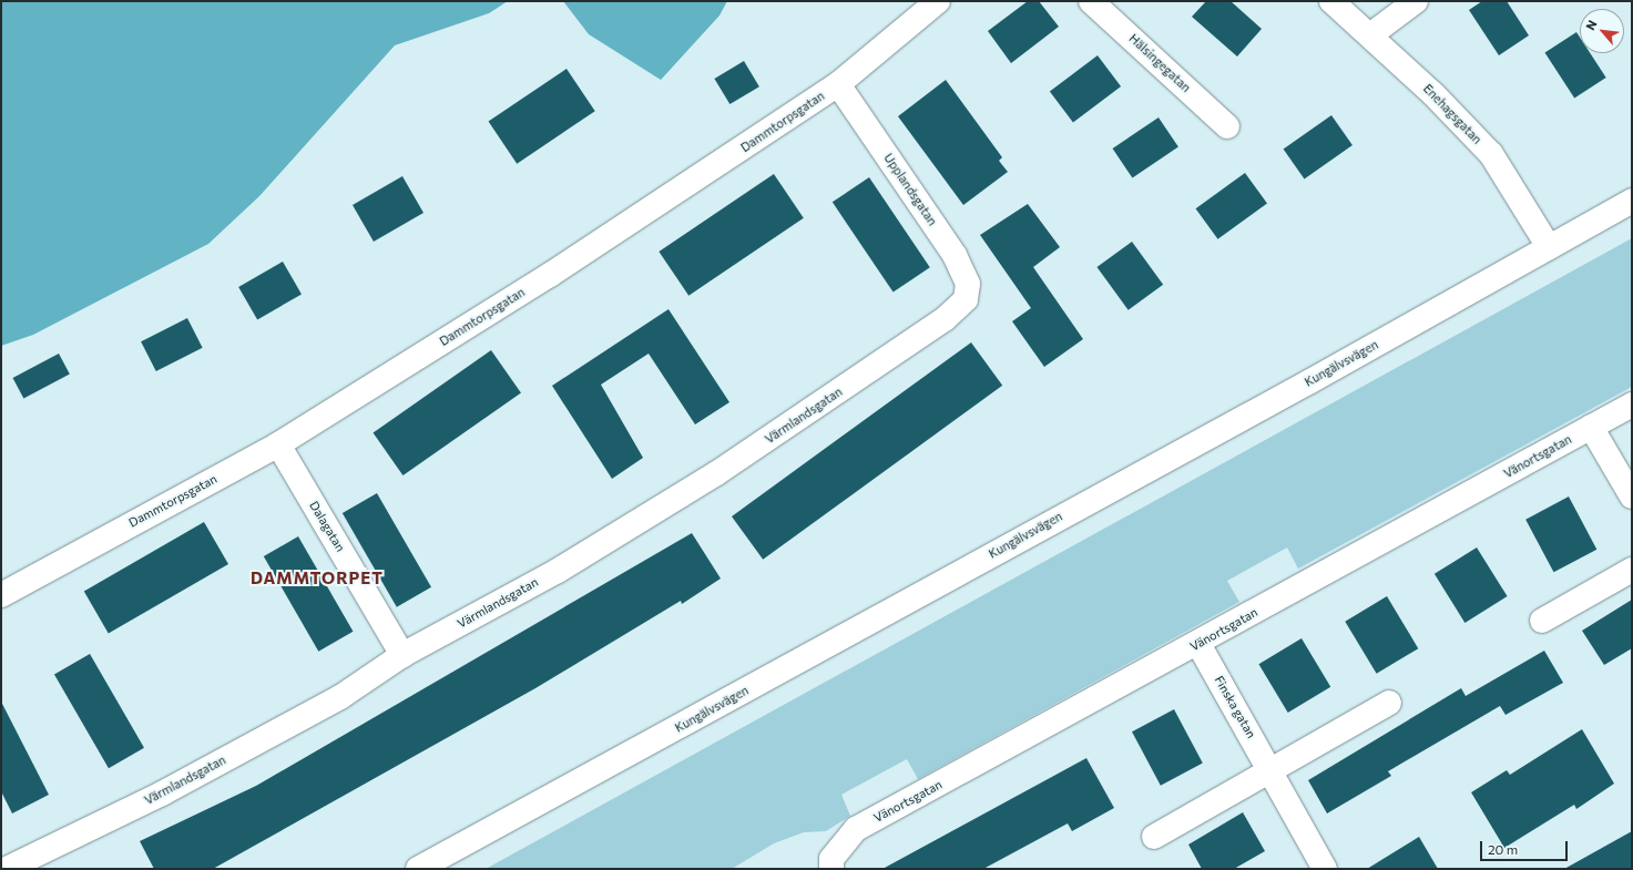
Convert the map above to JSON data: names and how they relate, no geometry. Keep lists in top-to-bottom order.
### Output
{
  "streets": {
    "street": [
      "Hälsingegatan",
      "Enehagsgatan",
      "Dammtorpsgatan",
      "Upplandsgatan",
      "Kungälvsvägen",
      "Värmlandsgatan",
      "Vänortsgatan",
      "Dalagatan",
      "Finska gatan"
    ]
  },
  "crossings": [
    ["Enehagsgatan", "Kungälvsvägen"],
    ["Dammtorpsgatan", "Upplandsgatan"],
    ["Dammtorpsgatan", "Dalagatan"],
    ["Upplandsgatan", "Värmlandsgatan"],
    ["Värmlandsgatan", "Dalagatan"],
    ["Vänortsgatan", "Finska gatan"]
  ],
  "districts": ["DAMMTORPET"],
  "scale_bar": "20 m",
  "north": "top left"
}
